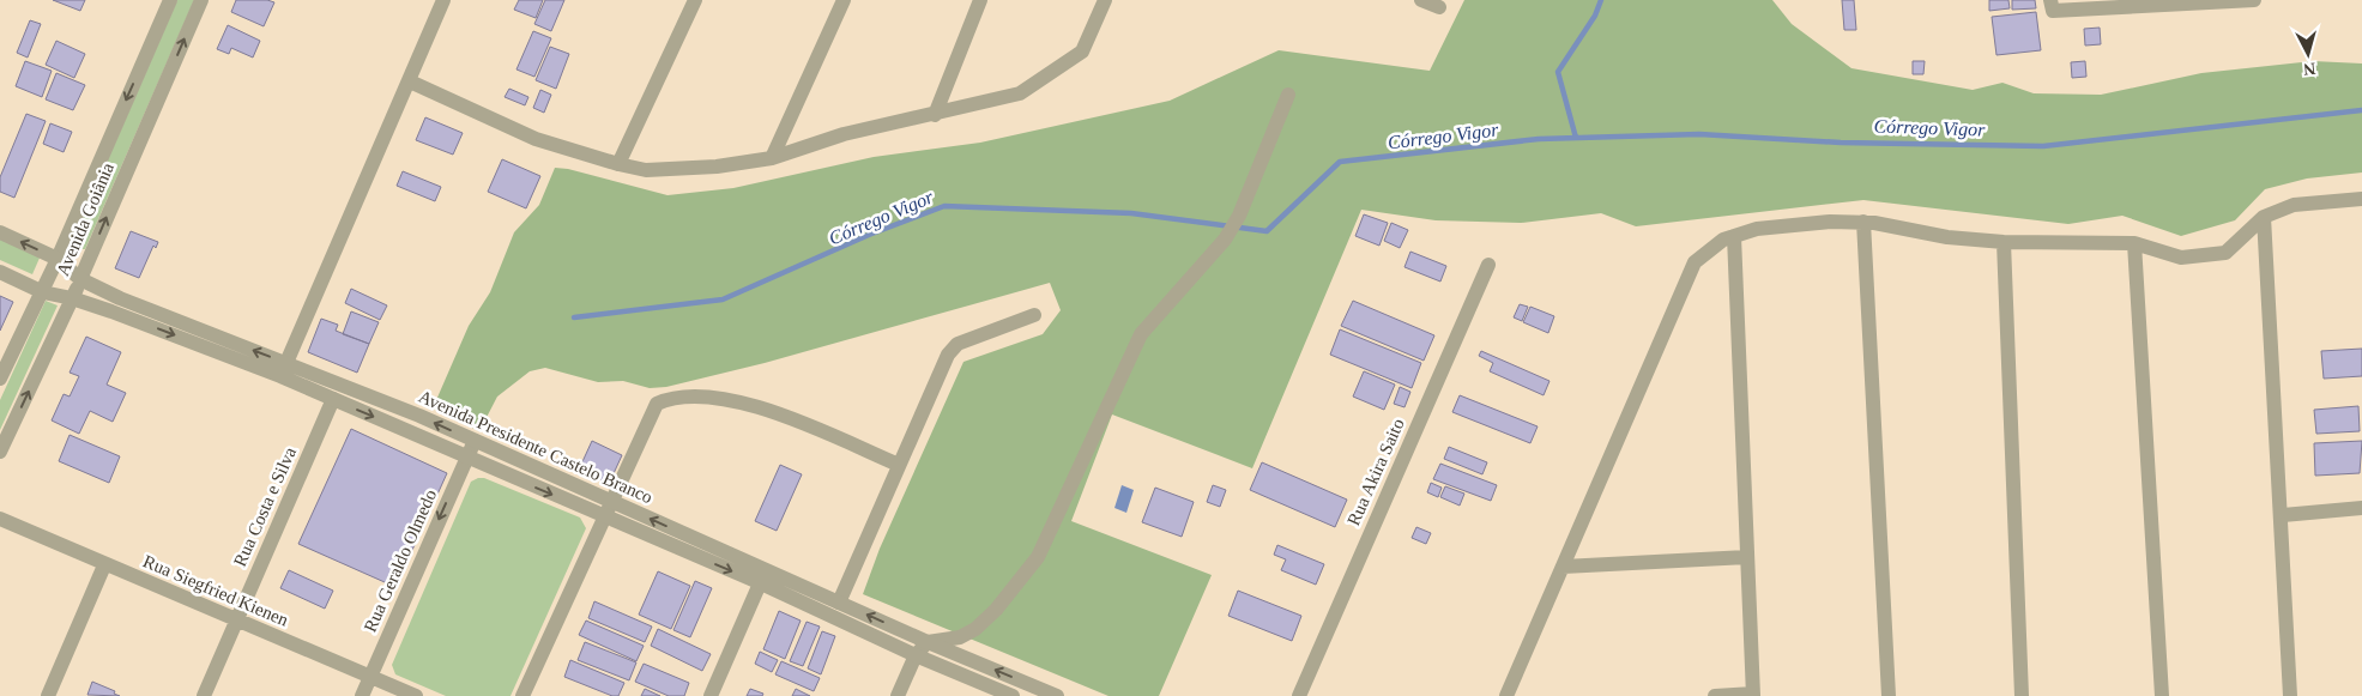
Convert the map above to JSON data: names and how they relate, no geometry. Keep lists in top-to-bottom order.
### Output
{
  "streets": {
    "street": [
      "Avenida Goiânia",
      "Avenida Presidente Castelo Branco",
      "Rua Akira Saito",
      "Rua Costa e Silva",
      "Rua Geraldo Olmedo",
      "Rua Siegfried Kienen"
    ]
  },
  "crossings": [
    ["Avenida Goiânia", "Avenida Presidente Castelo Branco"],
    ["Avenida Presidente Castelo Branco", "Rua Costa e Silva"],
    ["Avenida Presidente Castelo Branco", "Rua Geraldo Olmedo"],
    ["Rua Costa e Silva", "Rua Siegfried Kienen"],
    ["Rua Geraldo Olmedo", "Rua Siegfried Kienen"]
  ],
  "one_way": ["Rua Geraldo Olmedo"],
  "water": ["Córrego Vigor"],
  "north": "bottom"
}
